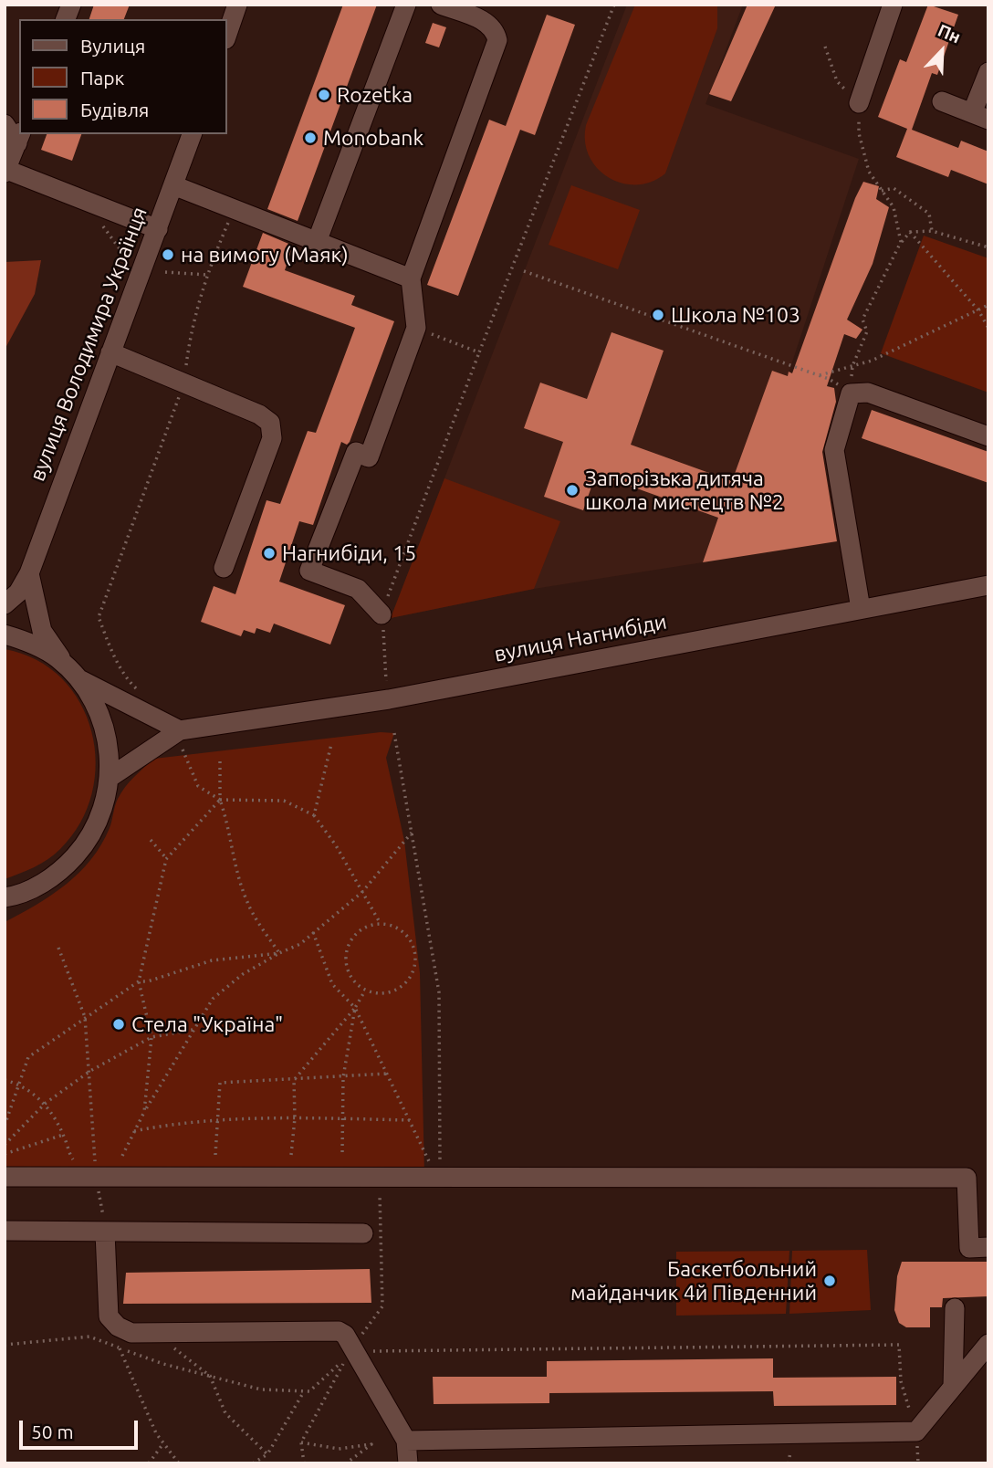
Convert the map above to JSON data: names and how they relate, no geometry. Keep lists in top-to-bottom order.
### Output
{
  "streets": {
    "street": ["вулиця Володимира Українця", "вулиця Нагнибіди"]
  },
  "places": [
    "Rozetka",
    "Monobank",
    "на вимогу (Маяк)",
    "Школа №103",
    "Запорізька дитяча школа мистецтв №2",
    "Нагнибіди, 15",
    "Стела \"Україна\"",
    "Баскетбольний майданчик 4й Південний"
  ],
  "legend": ["Вулиця", "Парк", "Будівля"],
  "scale_bar": "50 m",
  "north": "top right"
}
